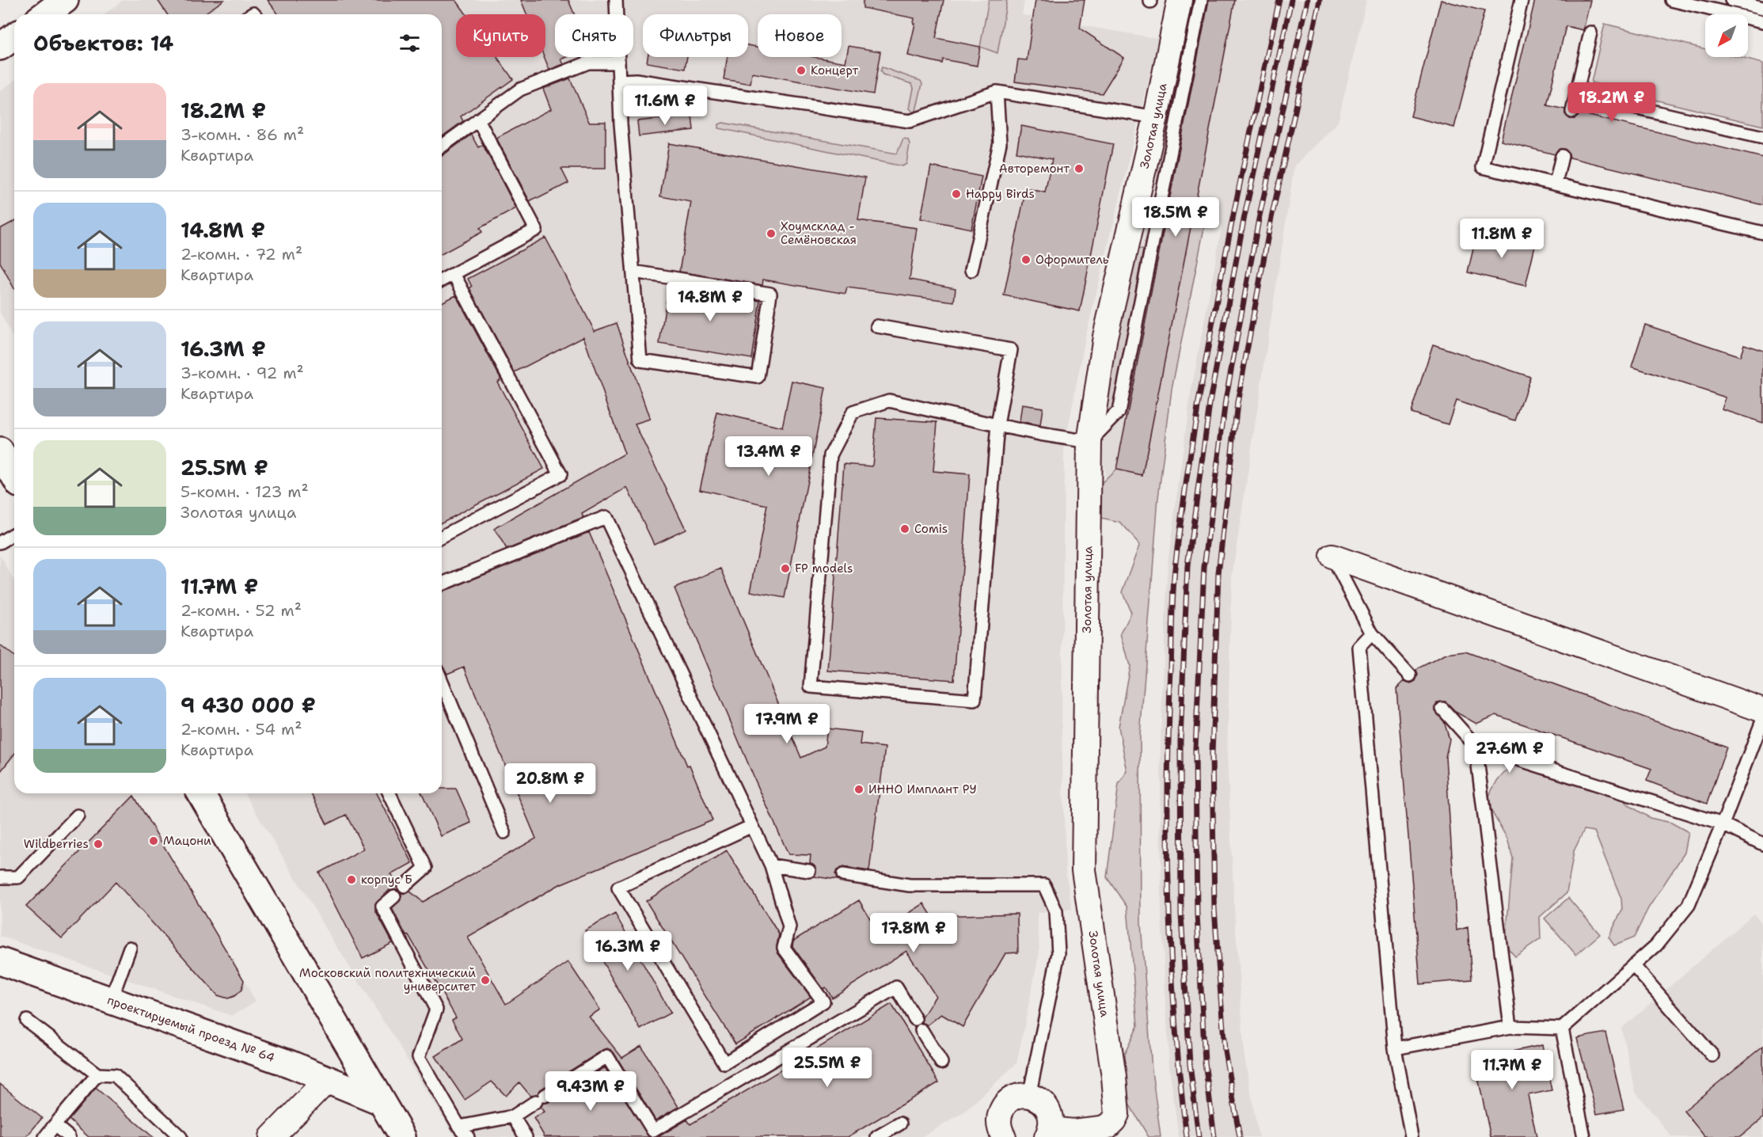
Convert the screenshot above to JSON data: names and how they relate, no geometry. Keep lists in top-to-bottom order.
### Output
{
  "streets": {
    "street": ["Золотая улица", "проектируемый проезд № 64"]
  },
  "places": [
    "Концерт",
    "Авторемонт",
    "Happy Birds",
    "Хоумсклад - Семёновская",
    "Оформитель",
    "Comis",
    "FP models",
    "ИННО Имплант РУ",
    "Мацони",
    "Wildberries",
    "корпус Б",
    "Московский политехнический университет"
  ],
  "north": "bottom left",
  "page": {
    "chip": [
      "Купить",
      "Снять",
      "Фильтры",
      "Новое"
    ],
    "heading": "Объектов: 14",
    "list": [
      {
        "name": "18.2M ₽",
        "note": "3-комн. · 86 m² · Квартира"
      },
      {
        "name": "14.8M ₽",
        "note": "2-комн. · 72 m² · Квартира"
      },
      {
        "name": "16.3M ₽",
        "note": "3-комн. · 92 m² · Квартира"
      },
      {
        "name": "25.5M ₽",
        "note": "5-комн. · 123 m² · Золотая улица"
      },
      {
        "name": "11.7M ₽",
        "note": "2-комн. · 52 m² · Квартира"
      },
      {
        "name": "9 430 000 ₽",
        "note": "2-комн. · 54 m² · Квартира"
      }
    ],
    "price": [
      "18.2M ₽",
      "11.6M ₽",
      "18.5M ₽",
      "11.8M ₽",
      "14.8M ₽",
      "13.4M ₽",
      "17.9M ₽",
      "27.6M ₽",
      "20.8M ₽",
      "17.8M ₽",
      "16.3M ₽",
      "25.5M ₽",
      "11.7M ₽",
      "9.43M ₽"
    ]
  }
}
